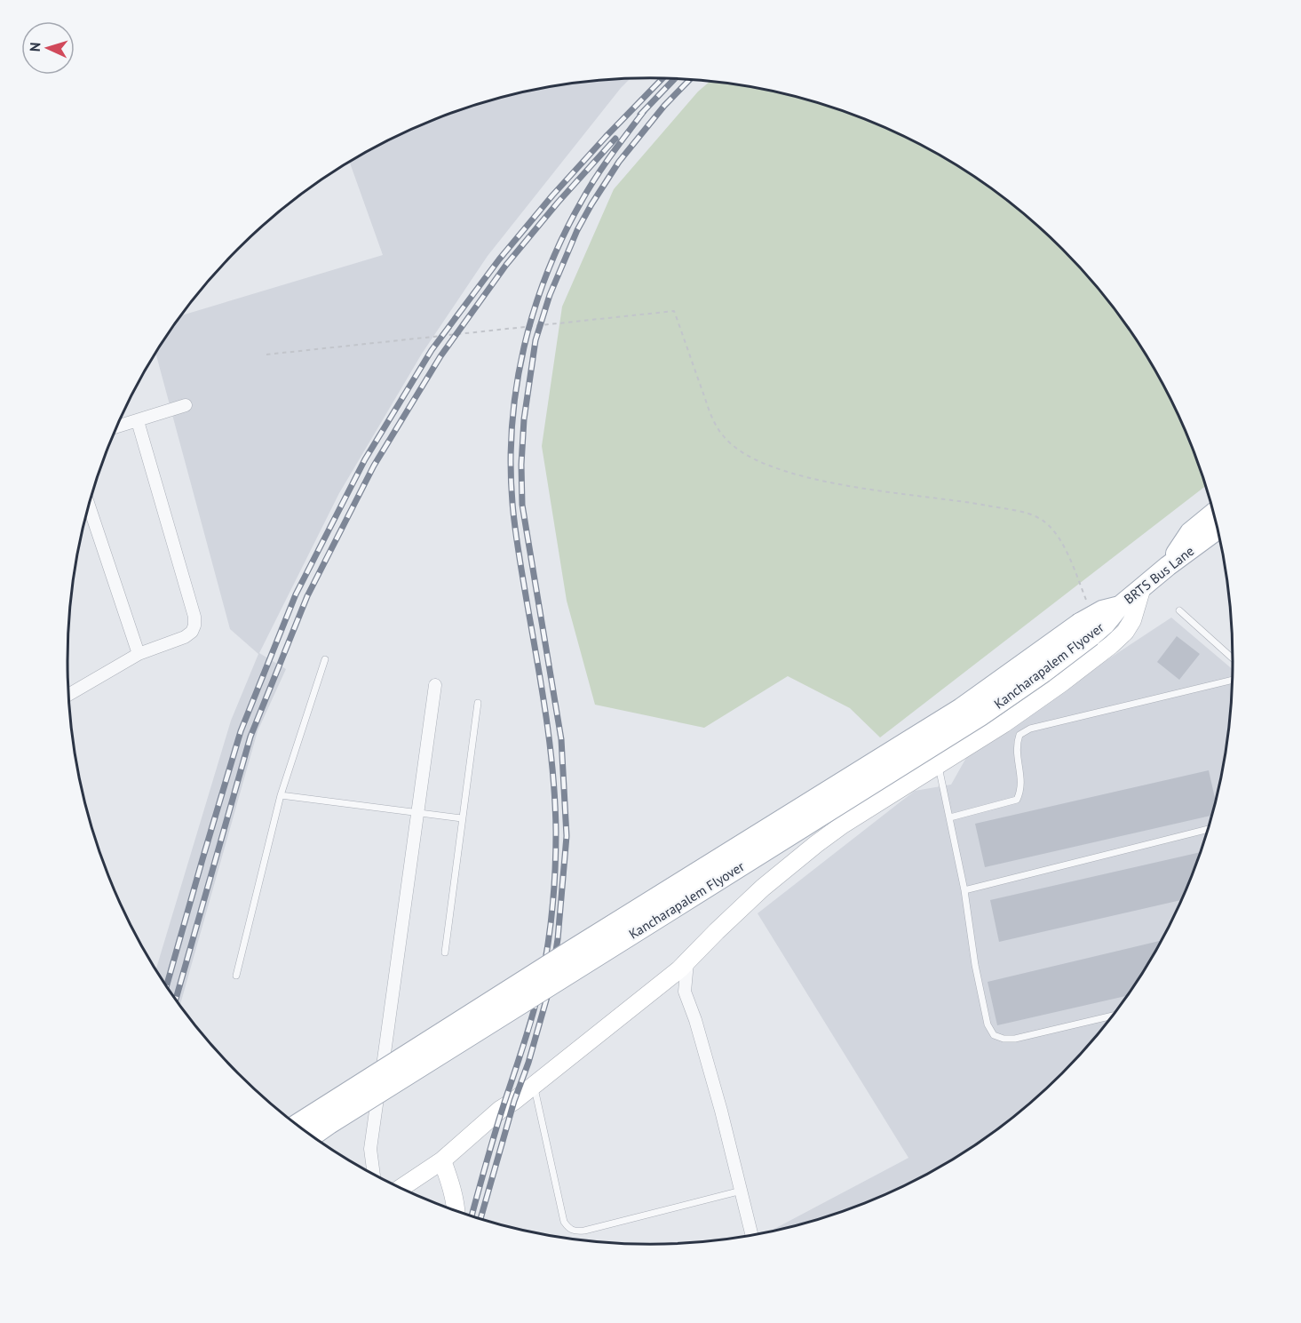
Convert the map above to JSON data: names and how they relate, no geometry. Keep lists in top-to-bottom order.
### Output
{
  "streets": {
    "main road": ["BRTS Bus Lane", "Kancharapalem Flyover"]
  },
  "crossings": [
    ["BRTS Bus Lane", "Kancharapalem Flyover"]
  ],
  "north": "left"
}
